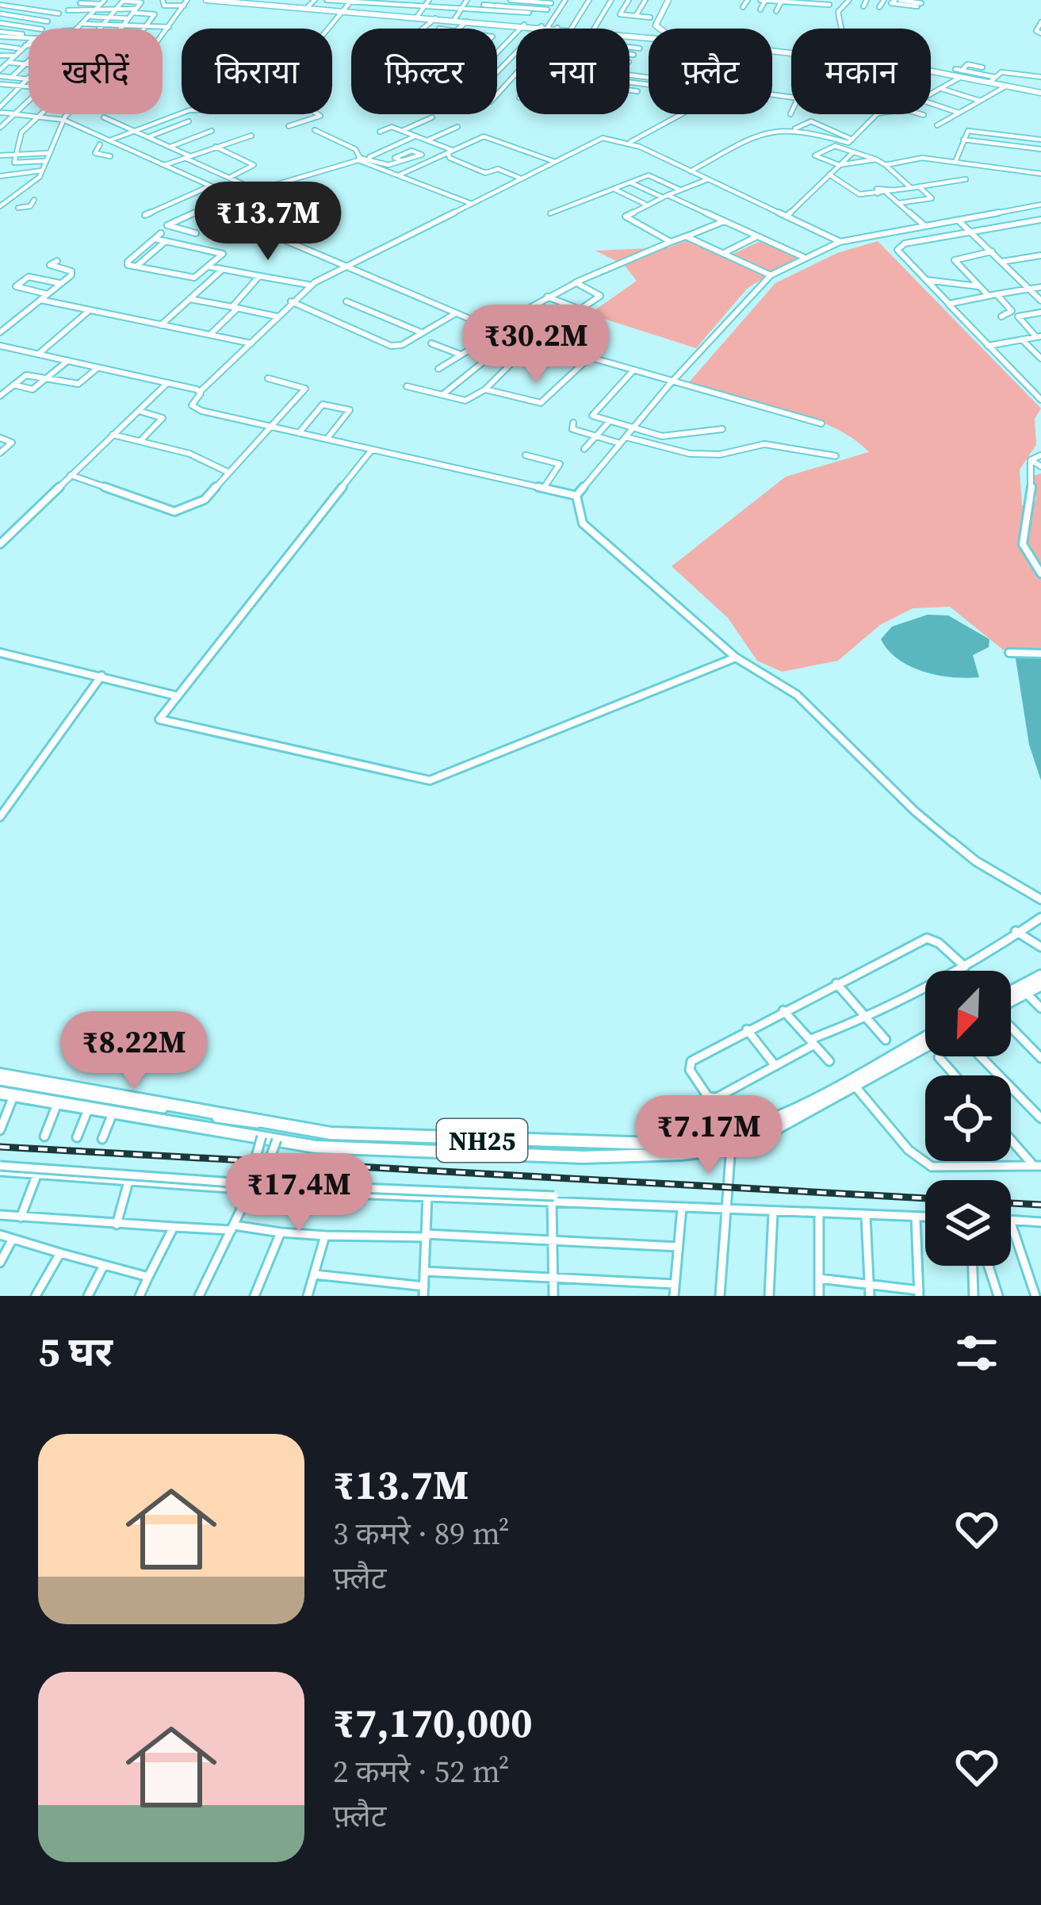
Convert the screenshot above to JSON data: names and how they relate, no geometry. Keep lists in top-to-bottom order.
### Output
{
  "streets": {
    "main road": ["NH25"]
  },
  "north": "bottom left",
  "page": {
    "chip": [
      "खरीदें",
      "किराया",
      "फ़िल्टर",
      "नया",
      "फ़्लैट",
      "मकान"
    ],
    "price": [
      "₹13.7M",
      "₹30.2M",
      "₹8.22M",
      "₹7.17M",
      "₹17.4M"
    ],
    "heading": "5 घर",
    "list": [
      {
        "name": "₹13.7M",
        "note": "3 कमरे · 89 m² · फ़्लैट"
      },
      {
        "name": "₹7,170,000",
        "note": "2 कमरे · 52 m² · फ़्लैट"
      }
    ]
  }
}
